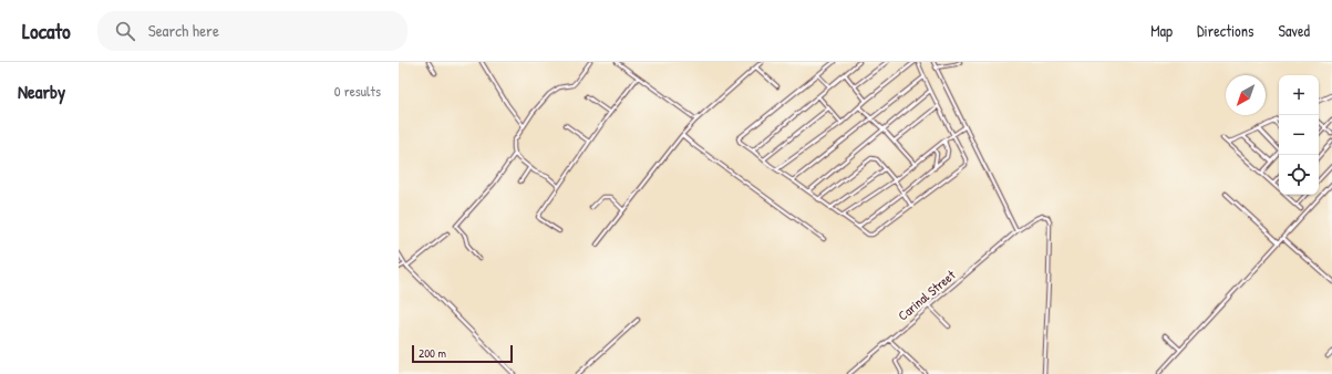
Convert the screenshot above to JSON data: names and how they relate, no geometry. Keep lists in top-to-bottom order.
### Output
{
  "streets": {
    "street": ["Carinal Street"]
  },
  "scale_bar": "200 m",
  "north": "bottom left",
  "page": {
    "header": "Locato",
    "search": "Search here",
    "nav": ["Map", "Directions", "Saved"],
    "heading": ["Nearby", "0 results"],
    "map_buttons": ["+", "−"],
    "scale": "200 m"
  }
}
